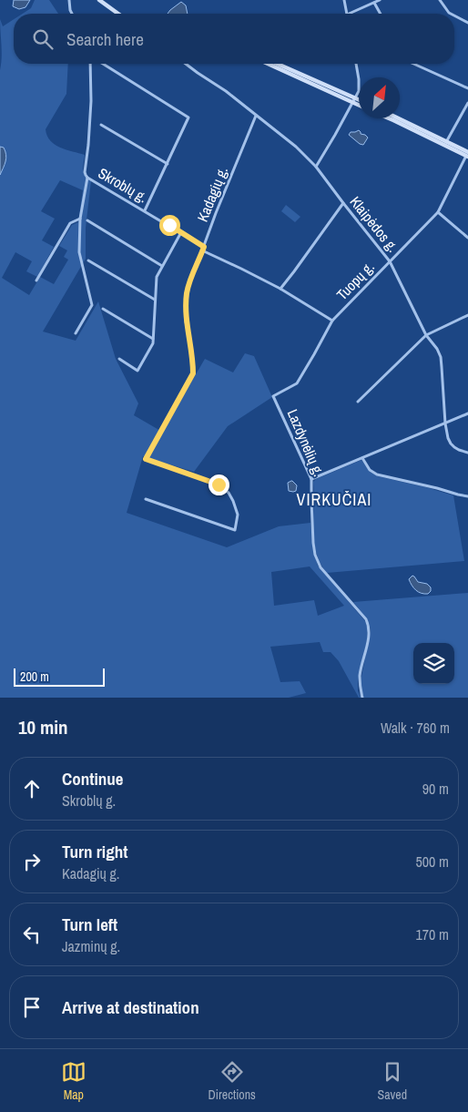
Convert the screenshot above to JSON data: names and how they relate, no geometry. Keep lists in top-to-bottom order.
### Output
{
  "streets": {
    "street": [
      "Skroblų g.",
      "Kadagių g.",
      "Klaipėdos g.",
      "Tuopų g.",
      "Lazdynėlių g."
    ]
  },
  "crossings": [
    ["Skroblų g.", "Kadagių g."],
    ["Skroblų g.", "Tuopų g."],
    ["Kadagių g.", "Klaipėdos g."],
    ["Klaipėdos g.", "Tuopų g."],
    ["Tuopų g.", "Lazdynėlių g."]
  ],
  "districts": ["VIRKUČIAI"],
  "scale_bar": "200 m",
  "north": "top right",
  "page": {
    "search": "Search here",
    "scale": "200 m",
    "heading": ["10 min", "Walk · 760 m"],
    "list": [
      ["Continue", "Skroblų g.", "90 m"],
      ["Turn right", "Kadagių g.", "500 m"],
      ["Turn left", "Jazminų g.", "170 m"],
      "Arrive at destination"
    ],
    "nav": ["Map", "Directions", "Saved"]
  }
}
